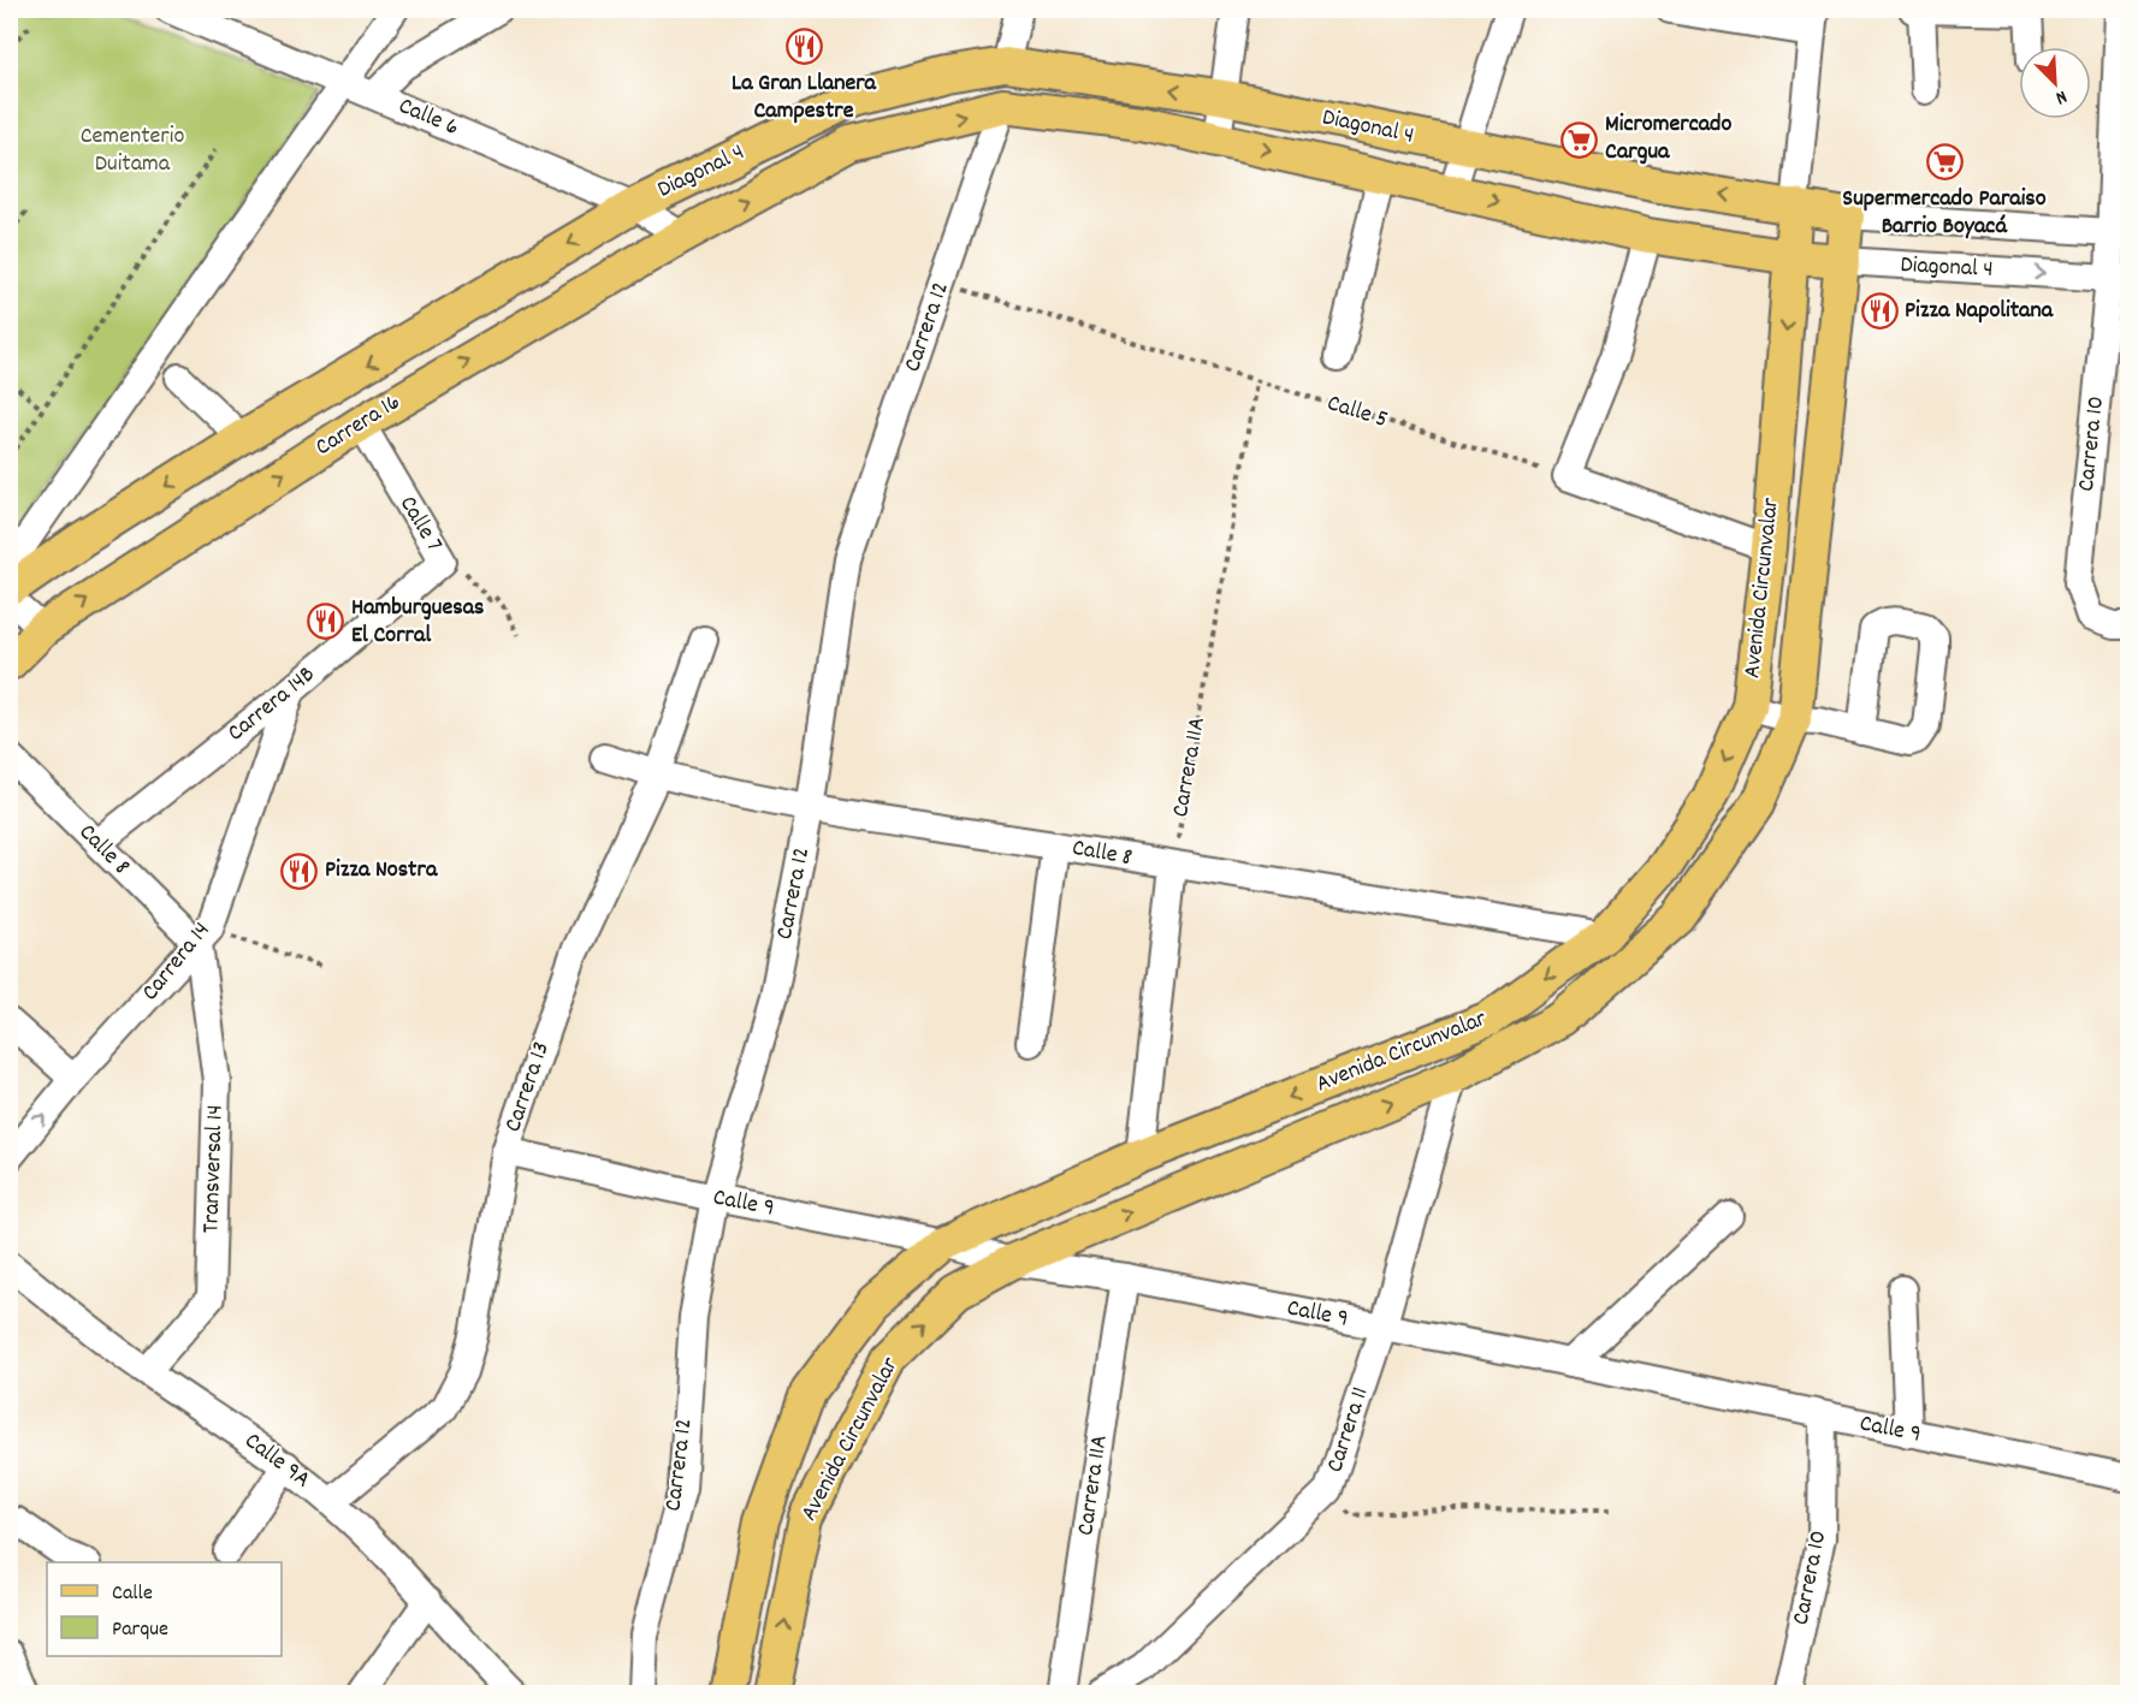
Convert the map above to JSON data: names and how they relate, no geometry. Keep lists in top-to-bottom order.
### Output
{
  "streets": {
    "main road": ["Diagonal 4", "Carrera 16", "Avenida Circunvalar"],
    "street": [
      "Calle 6",
      "Carrera 12",
      "Carrera 10",
      "Calle 7",
      "Carrera 14B",
      "Carrera 11A",
      "Calle 8",
      "Carrera 14",
      "Carrera 13",
      "Transversal 14",
      "Calle 9",
      "Carrera 11",
      "Calle 9A"
    ],
    "path": ["Calle 5"]
  },
  "crossings": [
    ["Calle 6", "Diagonal 4"],
    ["Calle 6", "Carrera 16"],
    ["Diagonal 4", "Carrera 12"],
    ["Diagonal 4", "Carrera 16"],
    ["Diagonal 4", "Carrera 10"],
    ["Diagonal 4", "Avenida Circunvalar"],
    ["Carrera 12", "Calle 5"],
    ["Carrera 12", "Calle 8"],
    ["Carrera 12", "Calle 9"],
    ["Calle 5", "Carrera 11A"],
    ["Carrera 16", "Calle 7"],
    ["Carrera 10", "Calle 9"],
    ["Calle 7", "Carrera 14B"],
    ["Avenida Circunvalar", "Calle 8"],
    ["Avenida Circunvalar", "Calle 9"],
    ["Avenida Circunvalar", "Carrera 11"],
    ["Carrera 14B", "Calle 8"],
    ["Carrera 14B", "Carrera 14"],
    ["Carrera 11A", "Calle 8"],
    ["Carrera 11A", "Calle 9"],
    ["Calle 8", "Carrera 14"],
    ["Calle 8", "Carrera 13"],
    ["Calle 8", "Transversal 14"],
    ["Carrera 14", "Transversal 14"],
    ["Carrera 13", "Calle 9"],
    ["Carrera 13", "Calle 9A"],
    ["Transversal 14", "Calle 9A"],
    ["Calle 9", "Carrera 11"]
  ],
  "parks": ["Cementerio Duitama"],
  "places": {
    "restaurant": [
      "La Gran Llanera Campestre",
      "Pizza Napolitana",
      "Hamburguesas El Corral",
      "Pizza Nostra"
    ],
    "supermarket": ["Micromercado Cargua", "Supermercado Paraiso Barrio Boyacá"]
  },
  "legend": ["Calle", "Parque"],
  "north": "bottom right"
}
